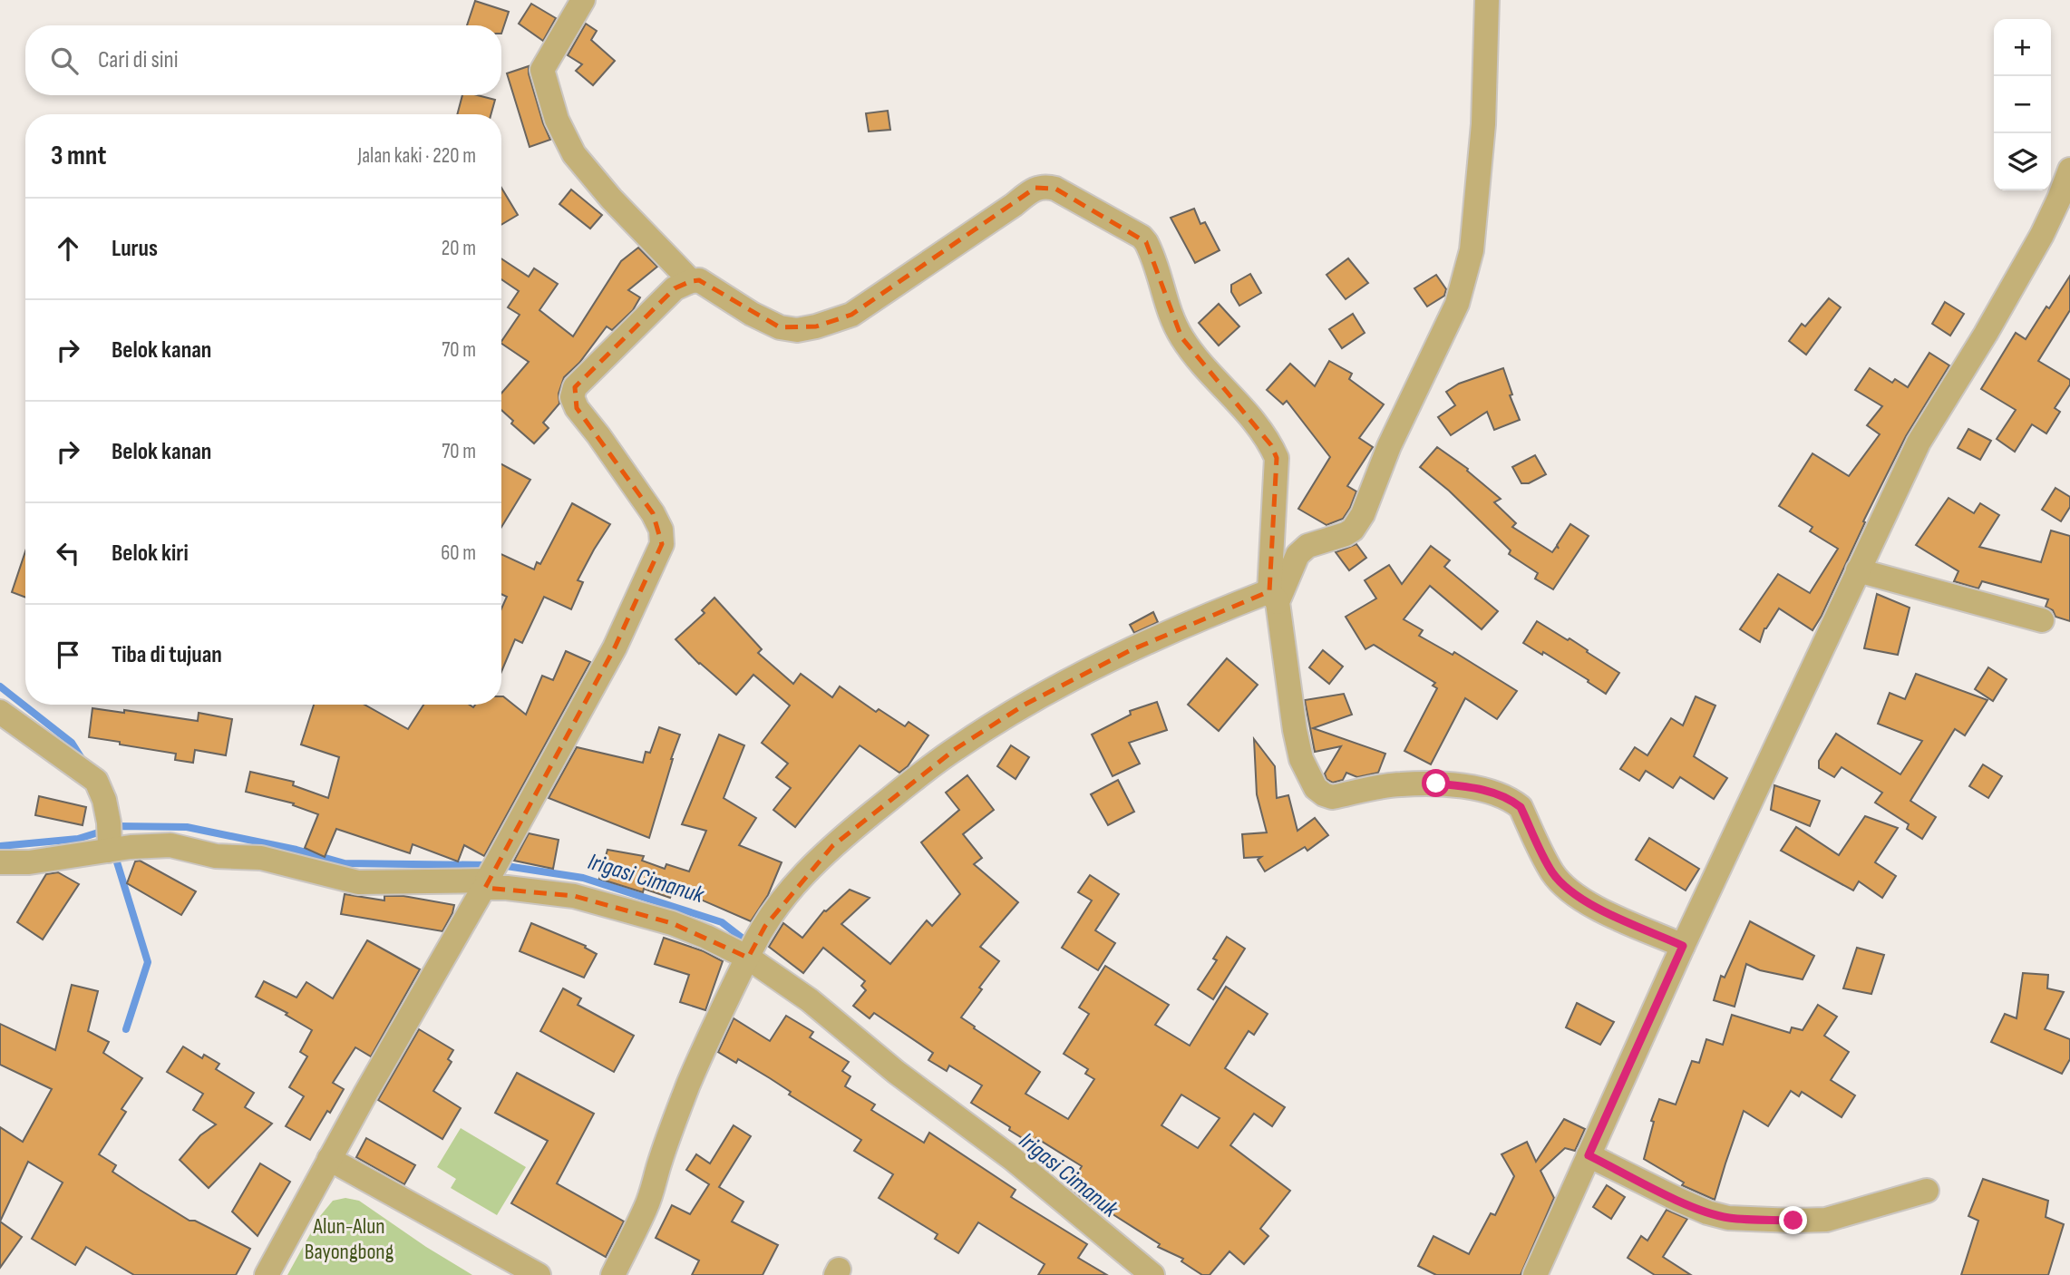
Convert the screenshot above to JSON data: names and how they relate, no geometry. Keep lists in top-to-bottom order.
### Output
{
  "water": ["Irigasi Cimanuk"],
  "parks": ["Alun-Alun Bayongbong"],
  "page": {
    "map_buttons": ["+", "−"],
    "search": "Cari di sini",
    "heading": ["3 mnt", "Jalan kaki · 220 m"],
    "list": [
      ["Lurus", "20 m"],
      ["Belok kanan", "70 m"],
      ["Belok kanan", "70 m"],
      ["Belok kiri", "60 m"],
      "Tiba di tujuan"
    ]
  }
}
